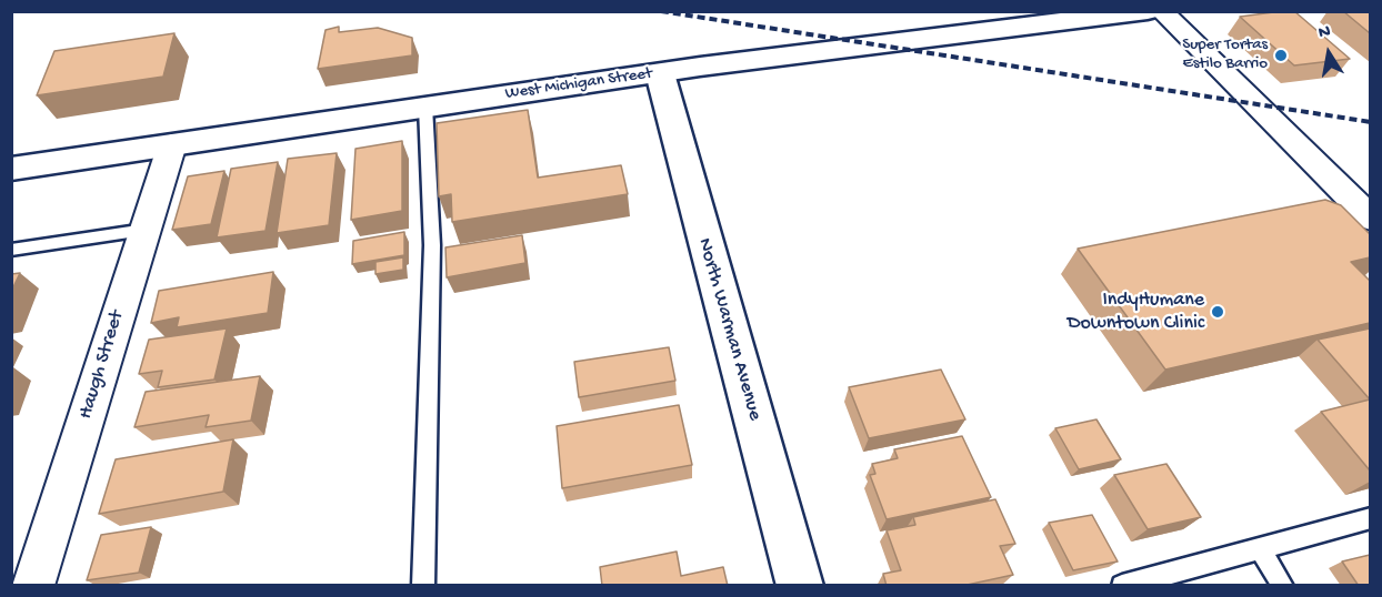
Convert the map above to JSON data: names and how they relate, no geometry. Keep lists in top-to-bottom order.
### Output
{
  "streets": {
    "main road": ["West Michigan Street", "North Warman Avenue"],
    "street": ["Haugh Street"]
  },
  "crossings": [
    ["West Michigan Street", "North Warman Avenue"],
    ["West Michigan Street", "Haugh Street"]
  ],
  "places": ["Super Tortas Estilo Barrio", "IndyHumane Downtown Clinic"],
  "north": "top"
}
